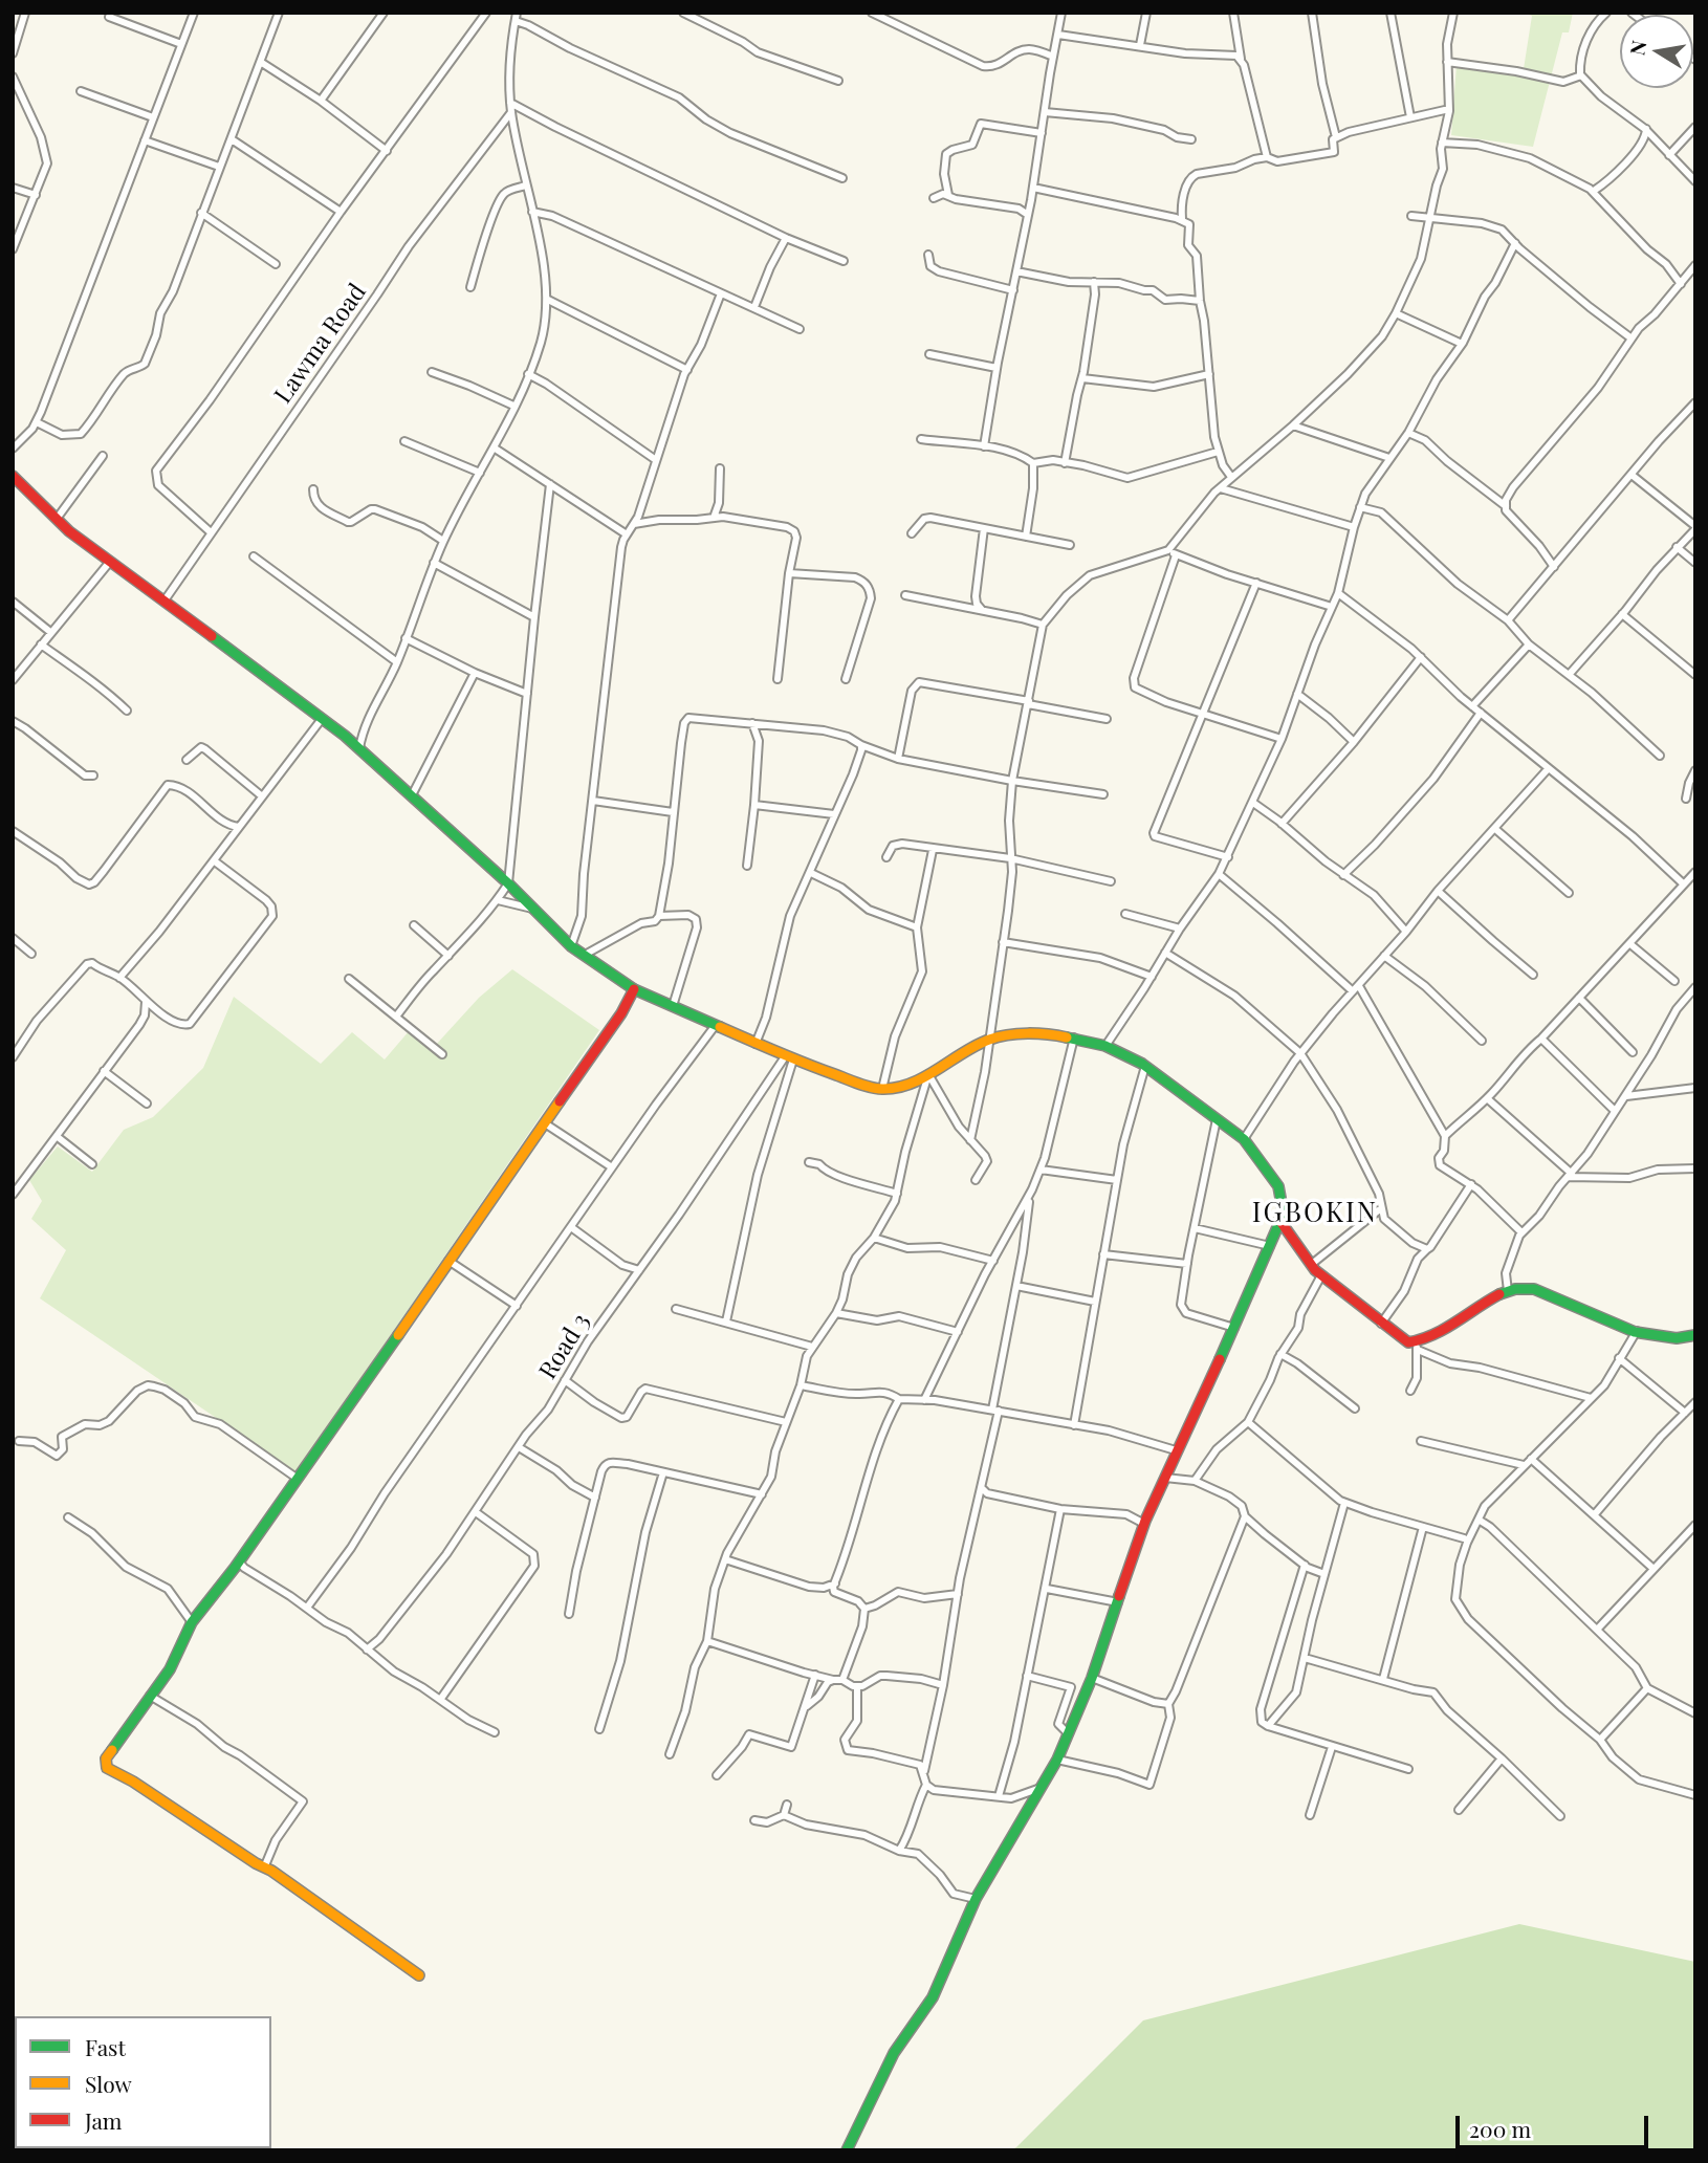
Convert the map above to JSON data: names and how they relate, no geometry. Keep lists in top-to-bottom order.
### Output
{
  "streets": {
    "street": ["Lawma Road", "Road 3"]
  },
  "districts": ["IGBOKIN"],
  "legend": ["Fast", "Slow", "Jam"],
  "scale_bar": "200 m",
  "north": "left"
}
